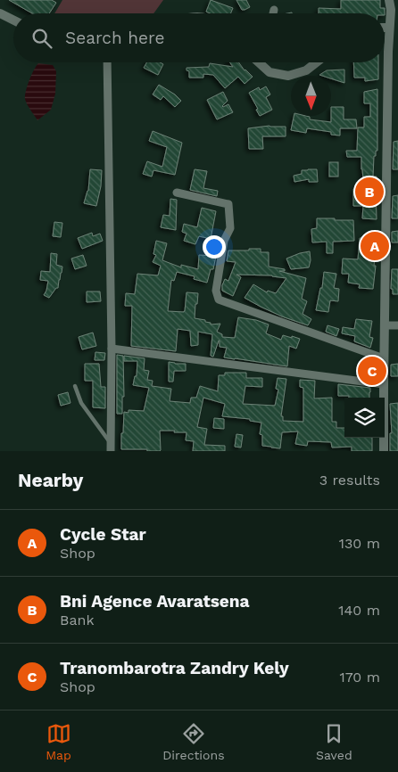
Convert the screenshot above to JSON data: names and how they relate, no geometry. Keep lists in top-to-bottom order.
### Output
{
  "north": "bottom",
  "page": {
    "search": "Search here",
    "pins": ["B", "A", "C"],
    "heading": ["Nearby", "3 results"],
    "list": [
      {
        "mark": "A",
        "name": "Cycle Star",
        "note": "Shop",
        "value": "130 m"
      },
      {
        "mark": "B",
        "name": "Bni Agence Avaratsena",
        "note": "Bank",
        "value": "140 m"
      },
      {
        "mark": "C",
        "name": "Tranombarotra Zandry Kely",
        "note": "Shop",
        "value": "170 m"
      }
    ],
    "nav": ["Map", "Directions", "Saved"]
  }
}
